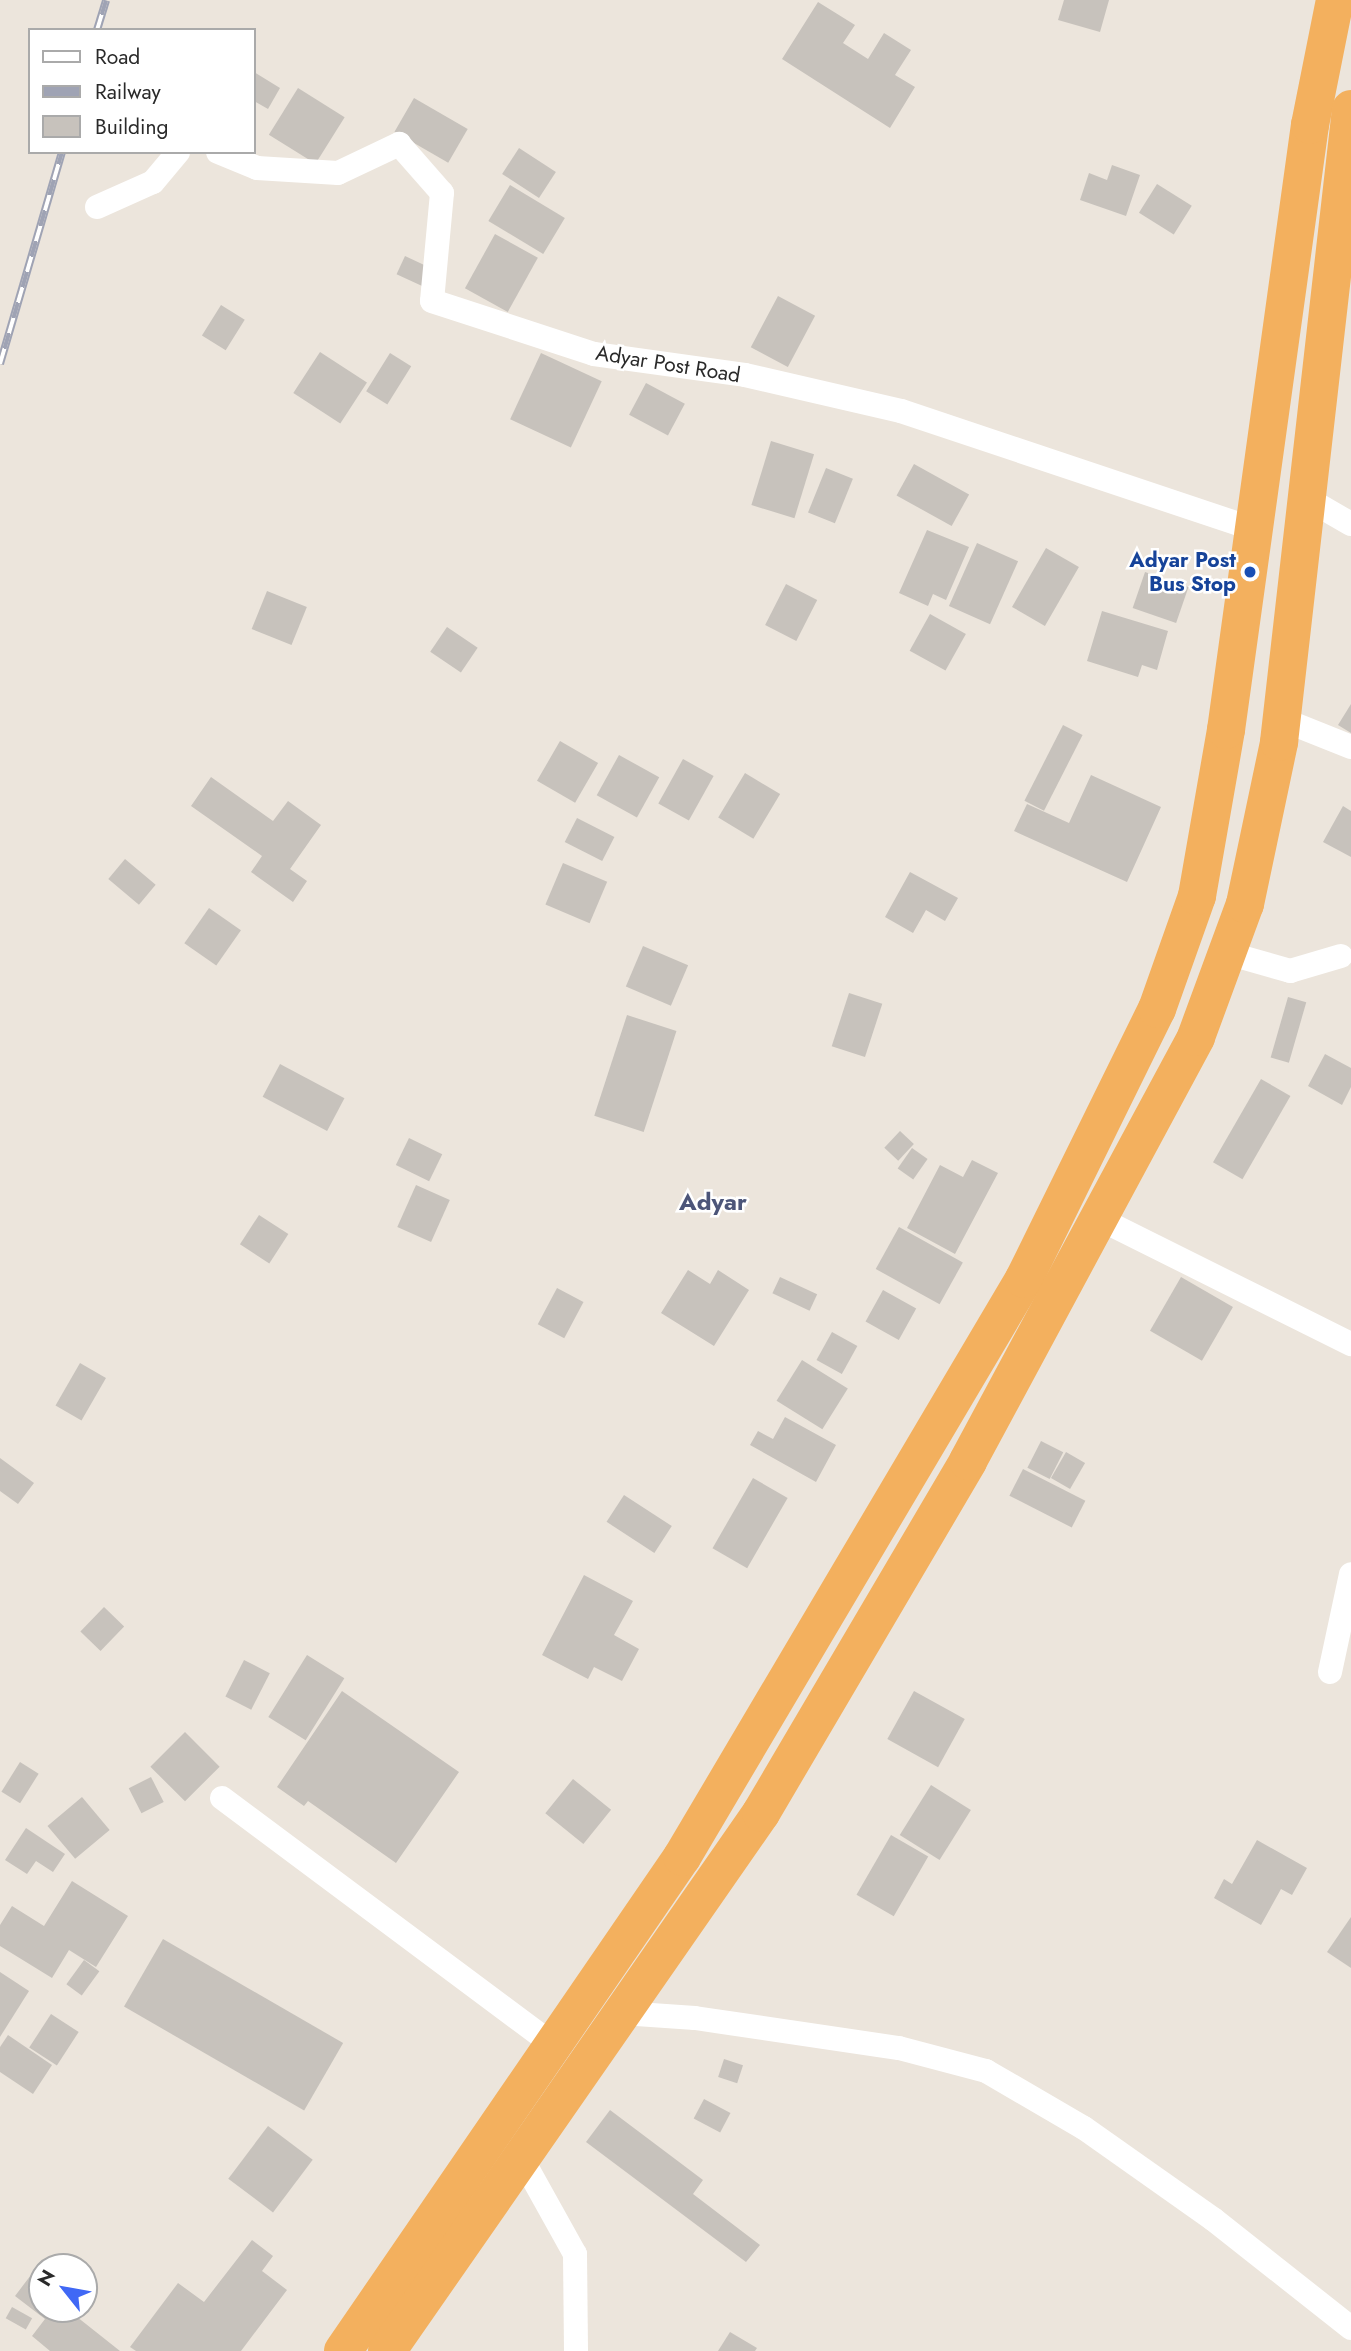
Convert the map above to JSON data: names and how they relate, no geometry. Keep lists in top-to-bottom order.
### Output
{
  "streets": {
    "street": ["Adyar Post Road"]
  },
  "districts": ["Adyar"],
  "places": ["Adyar Post Bus Stop"],
  "legend": ["Road", "Railway", "Building"],
  "north": "top left"
}
